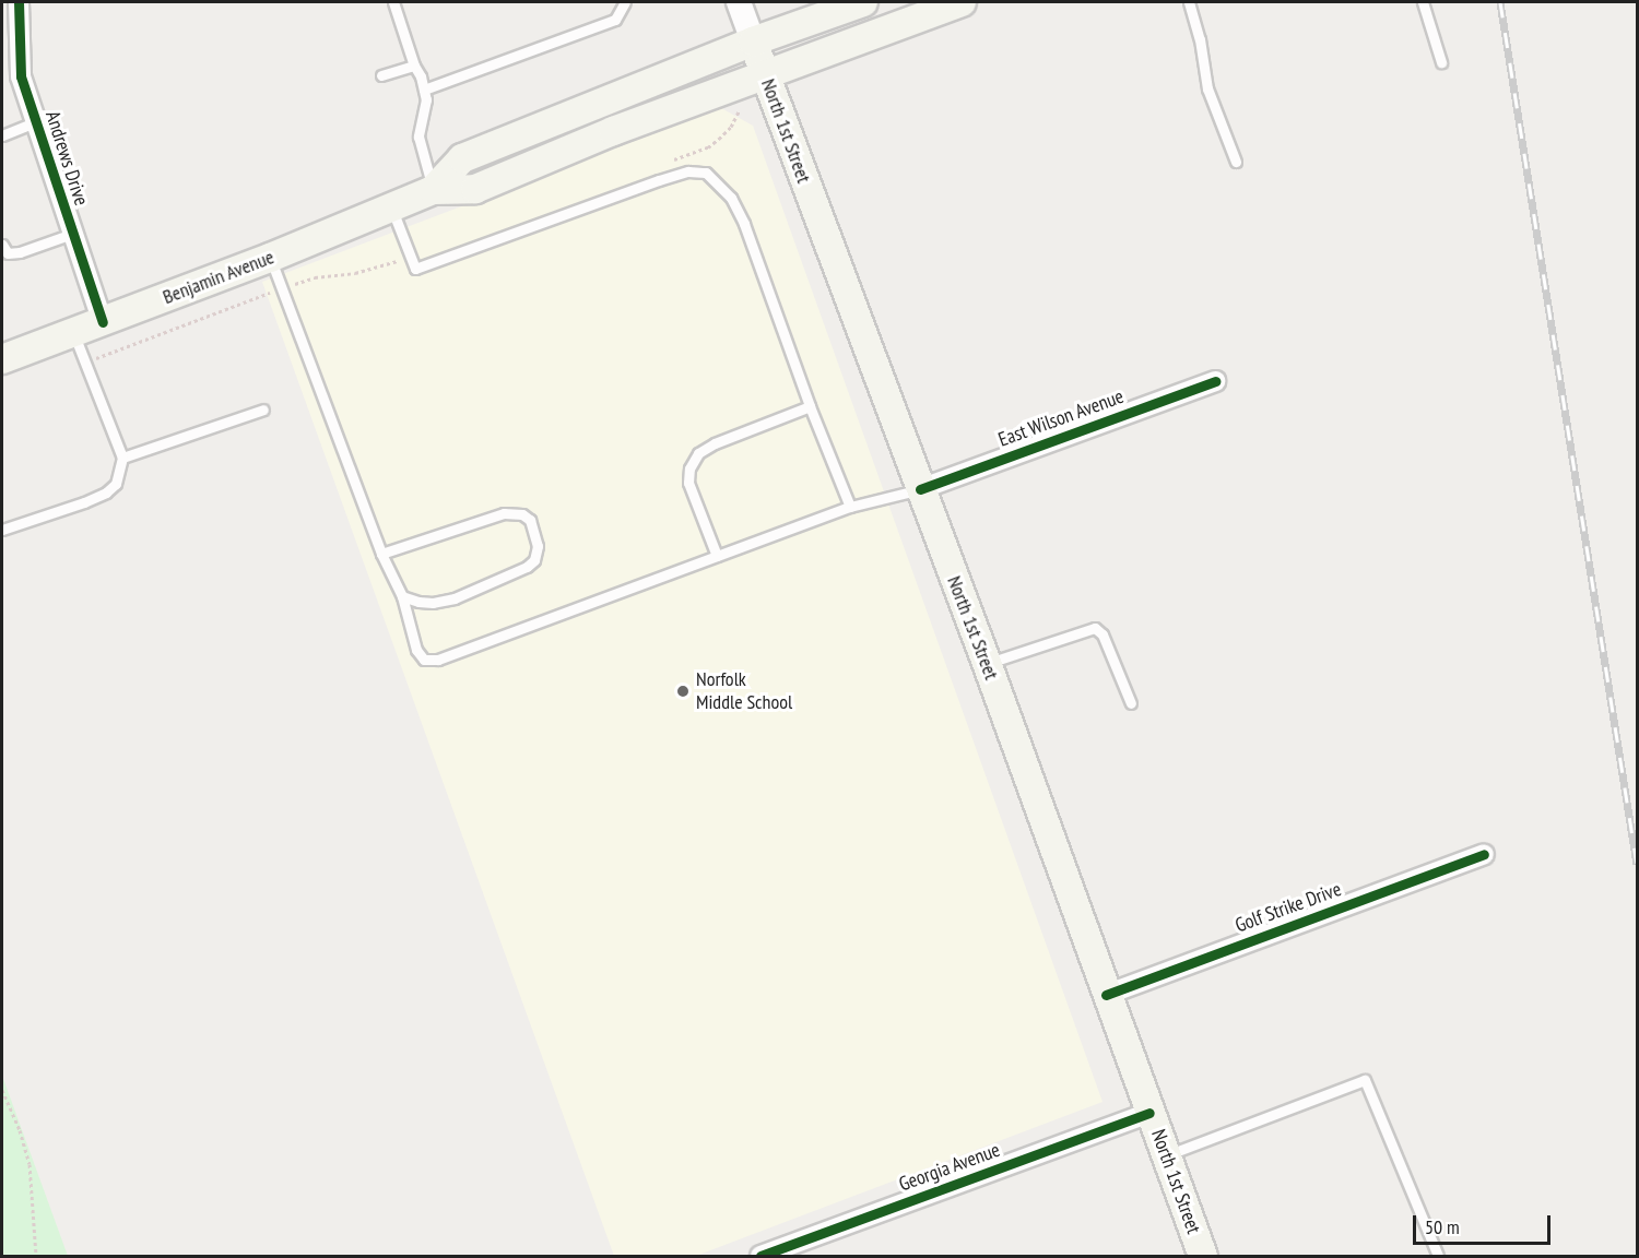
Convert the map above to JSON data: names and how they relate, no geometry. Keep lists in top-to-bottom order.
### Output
{
  "streets": {
    "main road": ["North 1st Street", "Benjamin Avenue"],
    "street": [
      "Andrews Drive",
      "East Wilson Avenue",
      "Golf Strike Drive",
      "Georgia Avenue"
    ]
  },
  "crossings": [
    ["North 1st Street", "Benjamin Avenue"],
    ["North 1st Street", "East Wilson Avenue"],
    ["North 1st Street", "Golf Strike Drive"],
    ["North 1st Street", "Georgia Avenue"],
    ["Andrews Drive", "Benjamin Avenue"]
  ],
  "places": ["Norfolk Middle School"],
  "scale_bar": "50 m"
}
